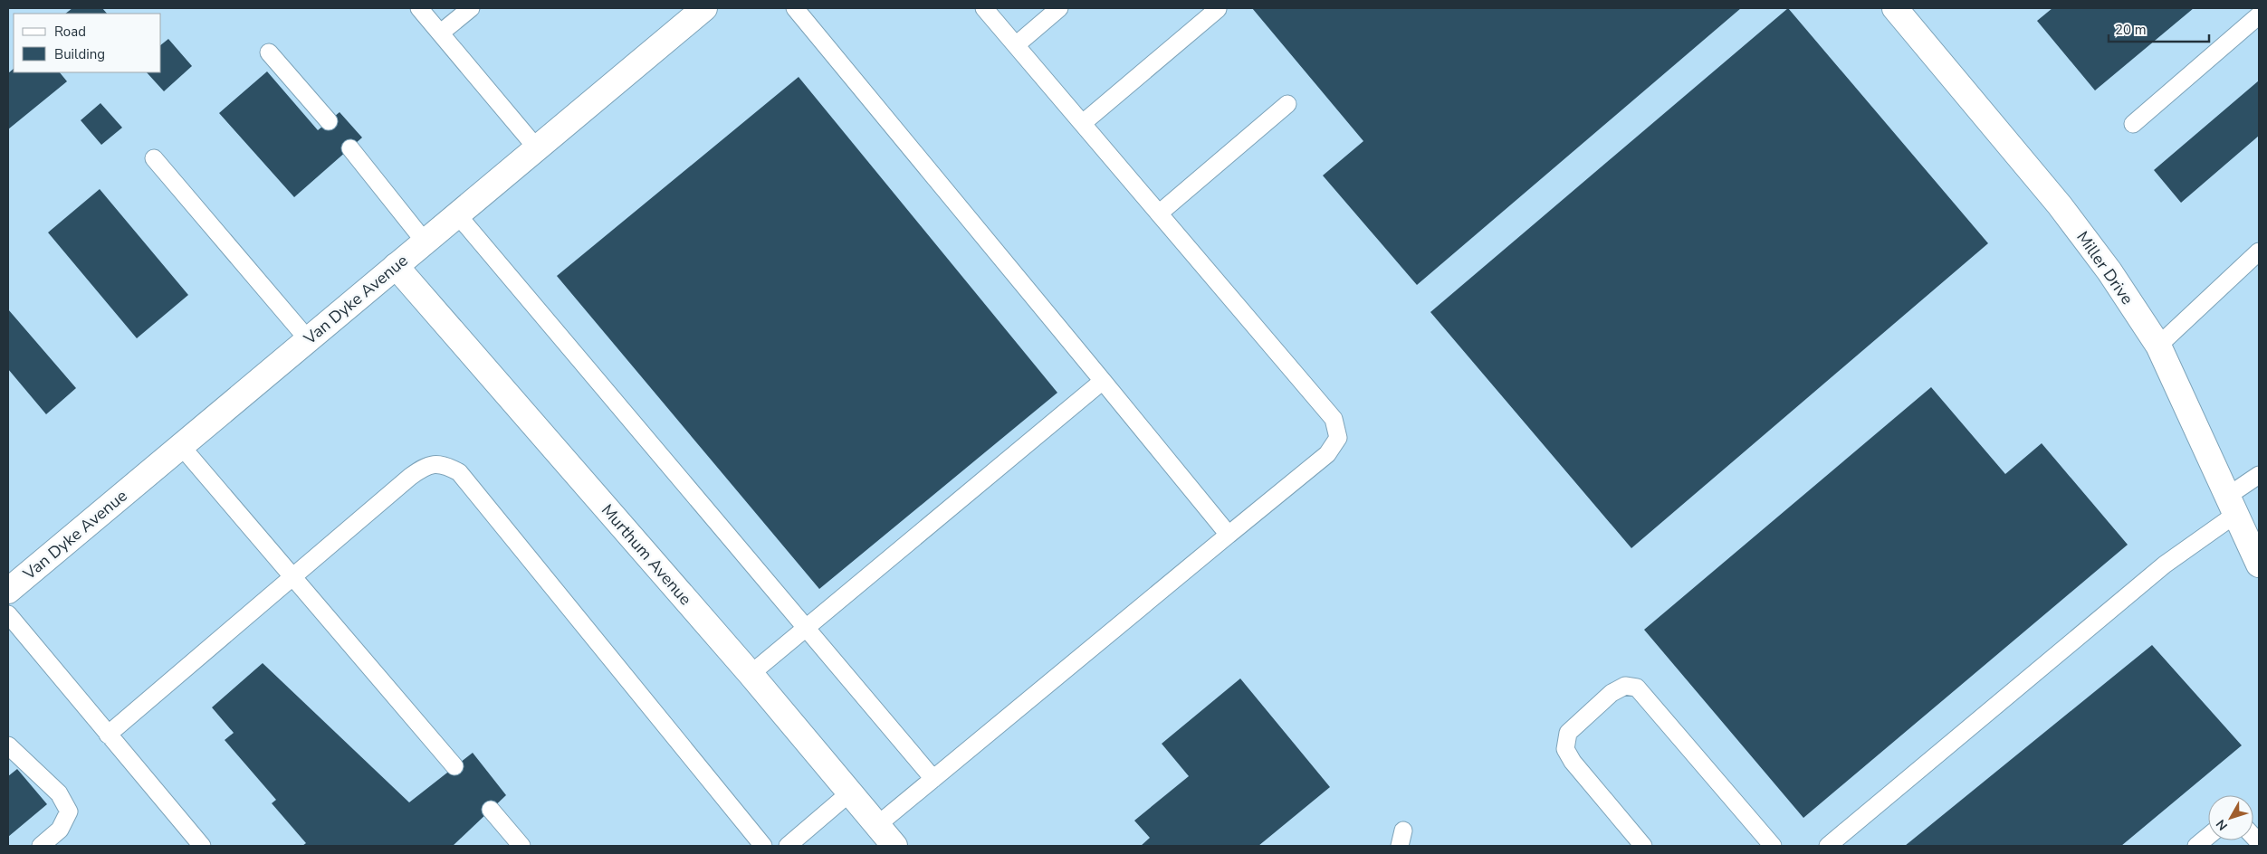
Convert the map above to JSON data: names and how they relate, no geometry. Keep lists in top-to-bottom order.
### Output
{
  "streets": {
    "street": ["Miller Drive", "Van Dyke Avenue", "Murthum Avenue"]
  },
  "crossings": [
    ["Van Dyke Avenue", "Murthum Avenue"]
  ],
  "legend": ["Road", "Building"],
  "scale_bar": "20 m",
  "north": "bottom left"
}
